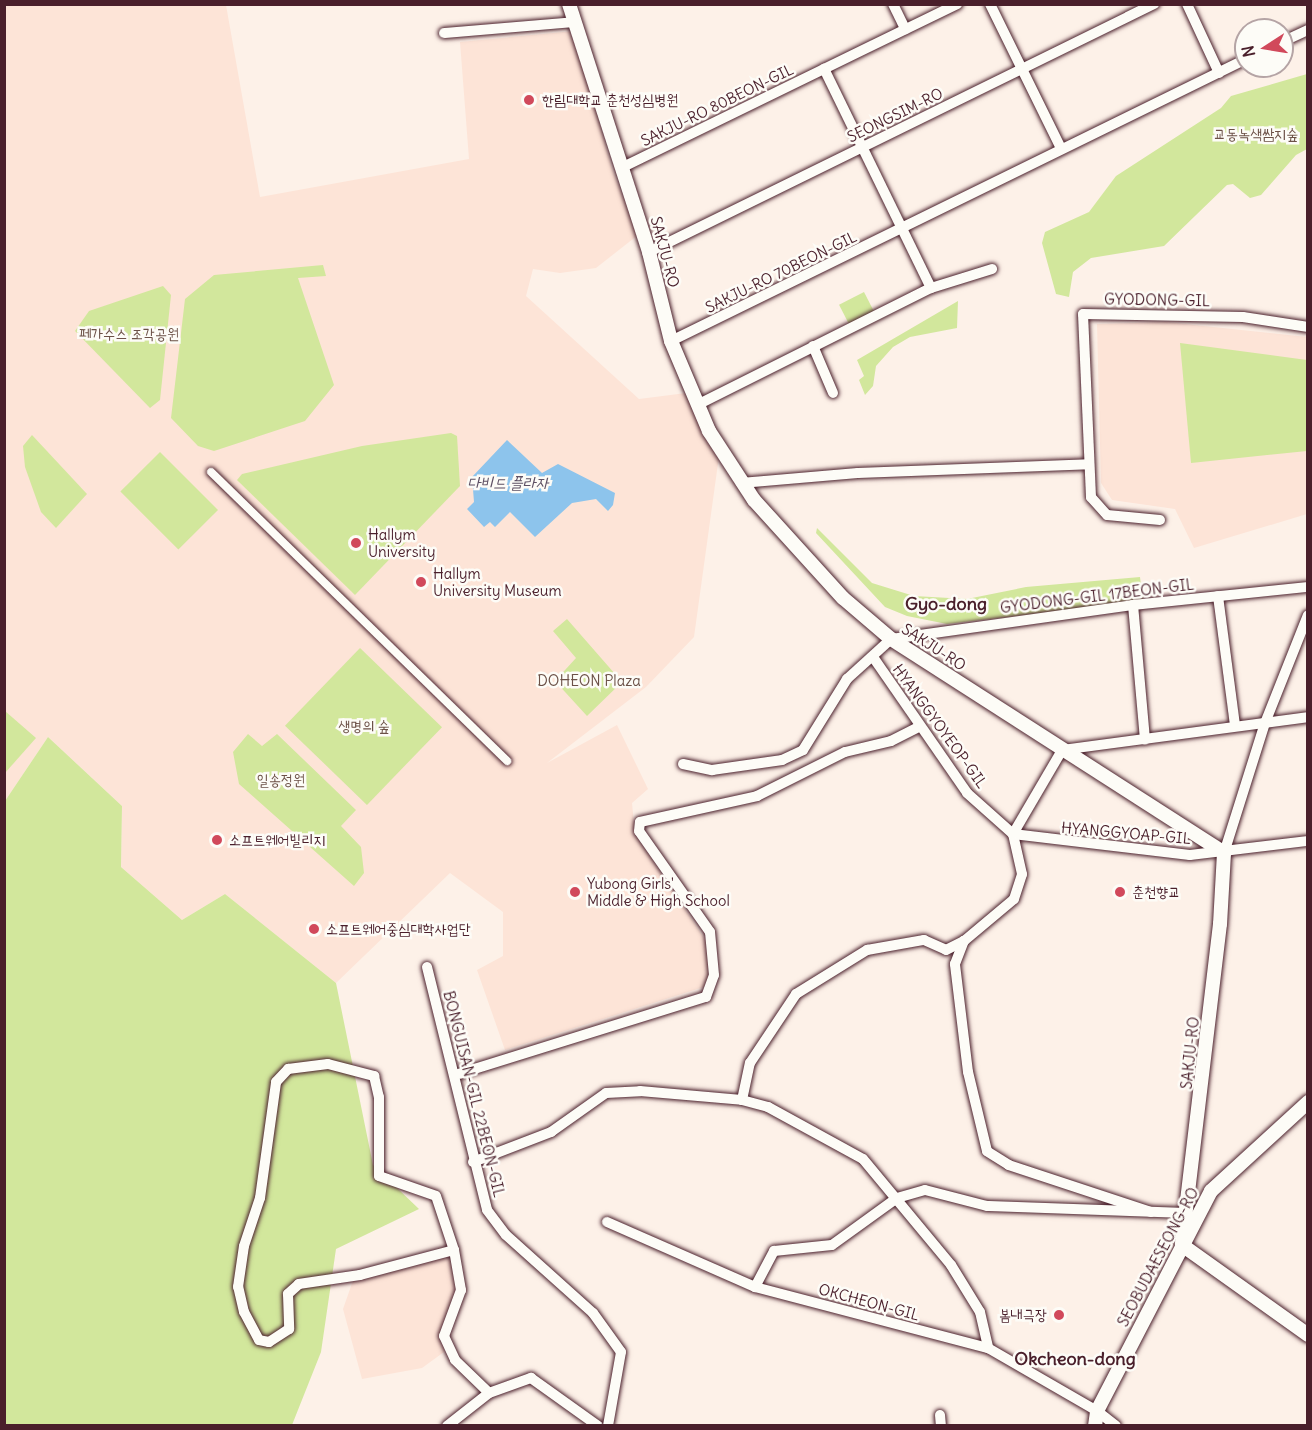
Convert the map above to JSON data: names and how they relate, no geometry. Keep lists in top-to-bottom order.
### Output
{
  "streets": {
    "street": [
      "SAKJU-RO 80BEON-GIL",
      "SEONGSIM-RO",
      "SAKJU-RO",
      "SAKJU-RO 70BEON-GIL",
      "GYODONG-GIL",
      "GYODONG-GIL 17BEON-GIL",
      "HYANGGYOYEOP-GIL",
      "HYANGGYOAP-GIL",
      "BONGUISAN-GIL 22BEON-GIL",
      "SEOBUDAESEONG-RO",
      "OKCHEON-GIL"
    ]
  },
  "crossings": [
    ["SAKJU-RO 80BEON-GIL", "SAKJU-RO"],
    ["SEONGSIM-RO", "SAKJU-RO"],
    ["SAKJU-RO", "SAKJU-RO 70BEON-GIL"],
    ["SAKJU-RO", "GYODONG-GIL 17BEON-GIL"],
    ["SAKJU-RO", "HYANGGYOAP-GIL"],
    ["SAKJU-RO", "SEOBUDAESEONG-RO"],
    ["HYANGGYOYEOP-GIL", "HYANGGYOAP-GIL"],
    ["SEOBUDAESEONG-RO", "OKCHEON-GIL"]
  ],
  "districts": ["Gyo-dong", "Okcheon-dong"],
  "water": ["다비드 플라자"],
  "parks": [
    "교동녹색쌈지숲",
    "페가수스 조각공원",
    "DOHEON Plaza",
    "생명의 숲",
    "일송정원"
  ],
  "places": [
    "한림대학교 춘천성심병원",
    "Hallym University",
    "Hallym University Museum",
    "소프트웨어빌리지",
    "Yubong Girls' Middle & High School",
    "춘천향교",
    "소프트웨어중심대학사업단",
    "봄내극장"
  ],
  "north": "left"
}
